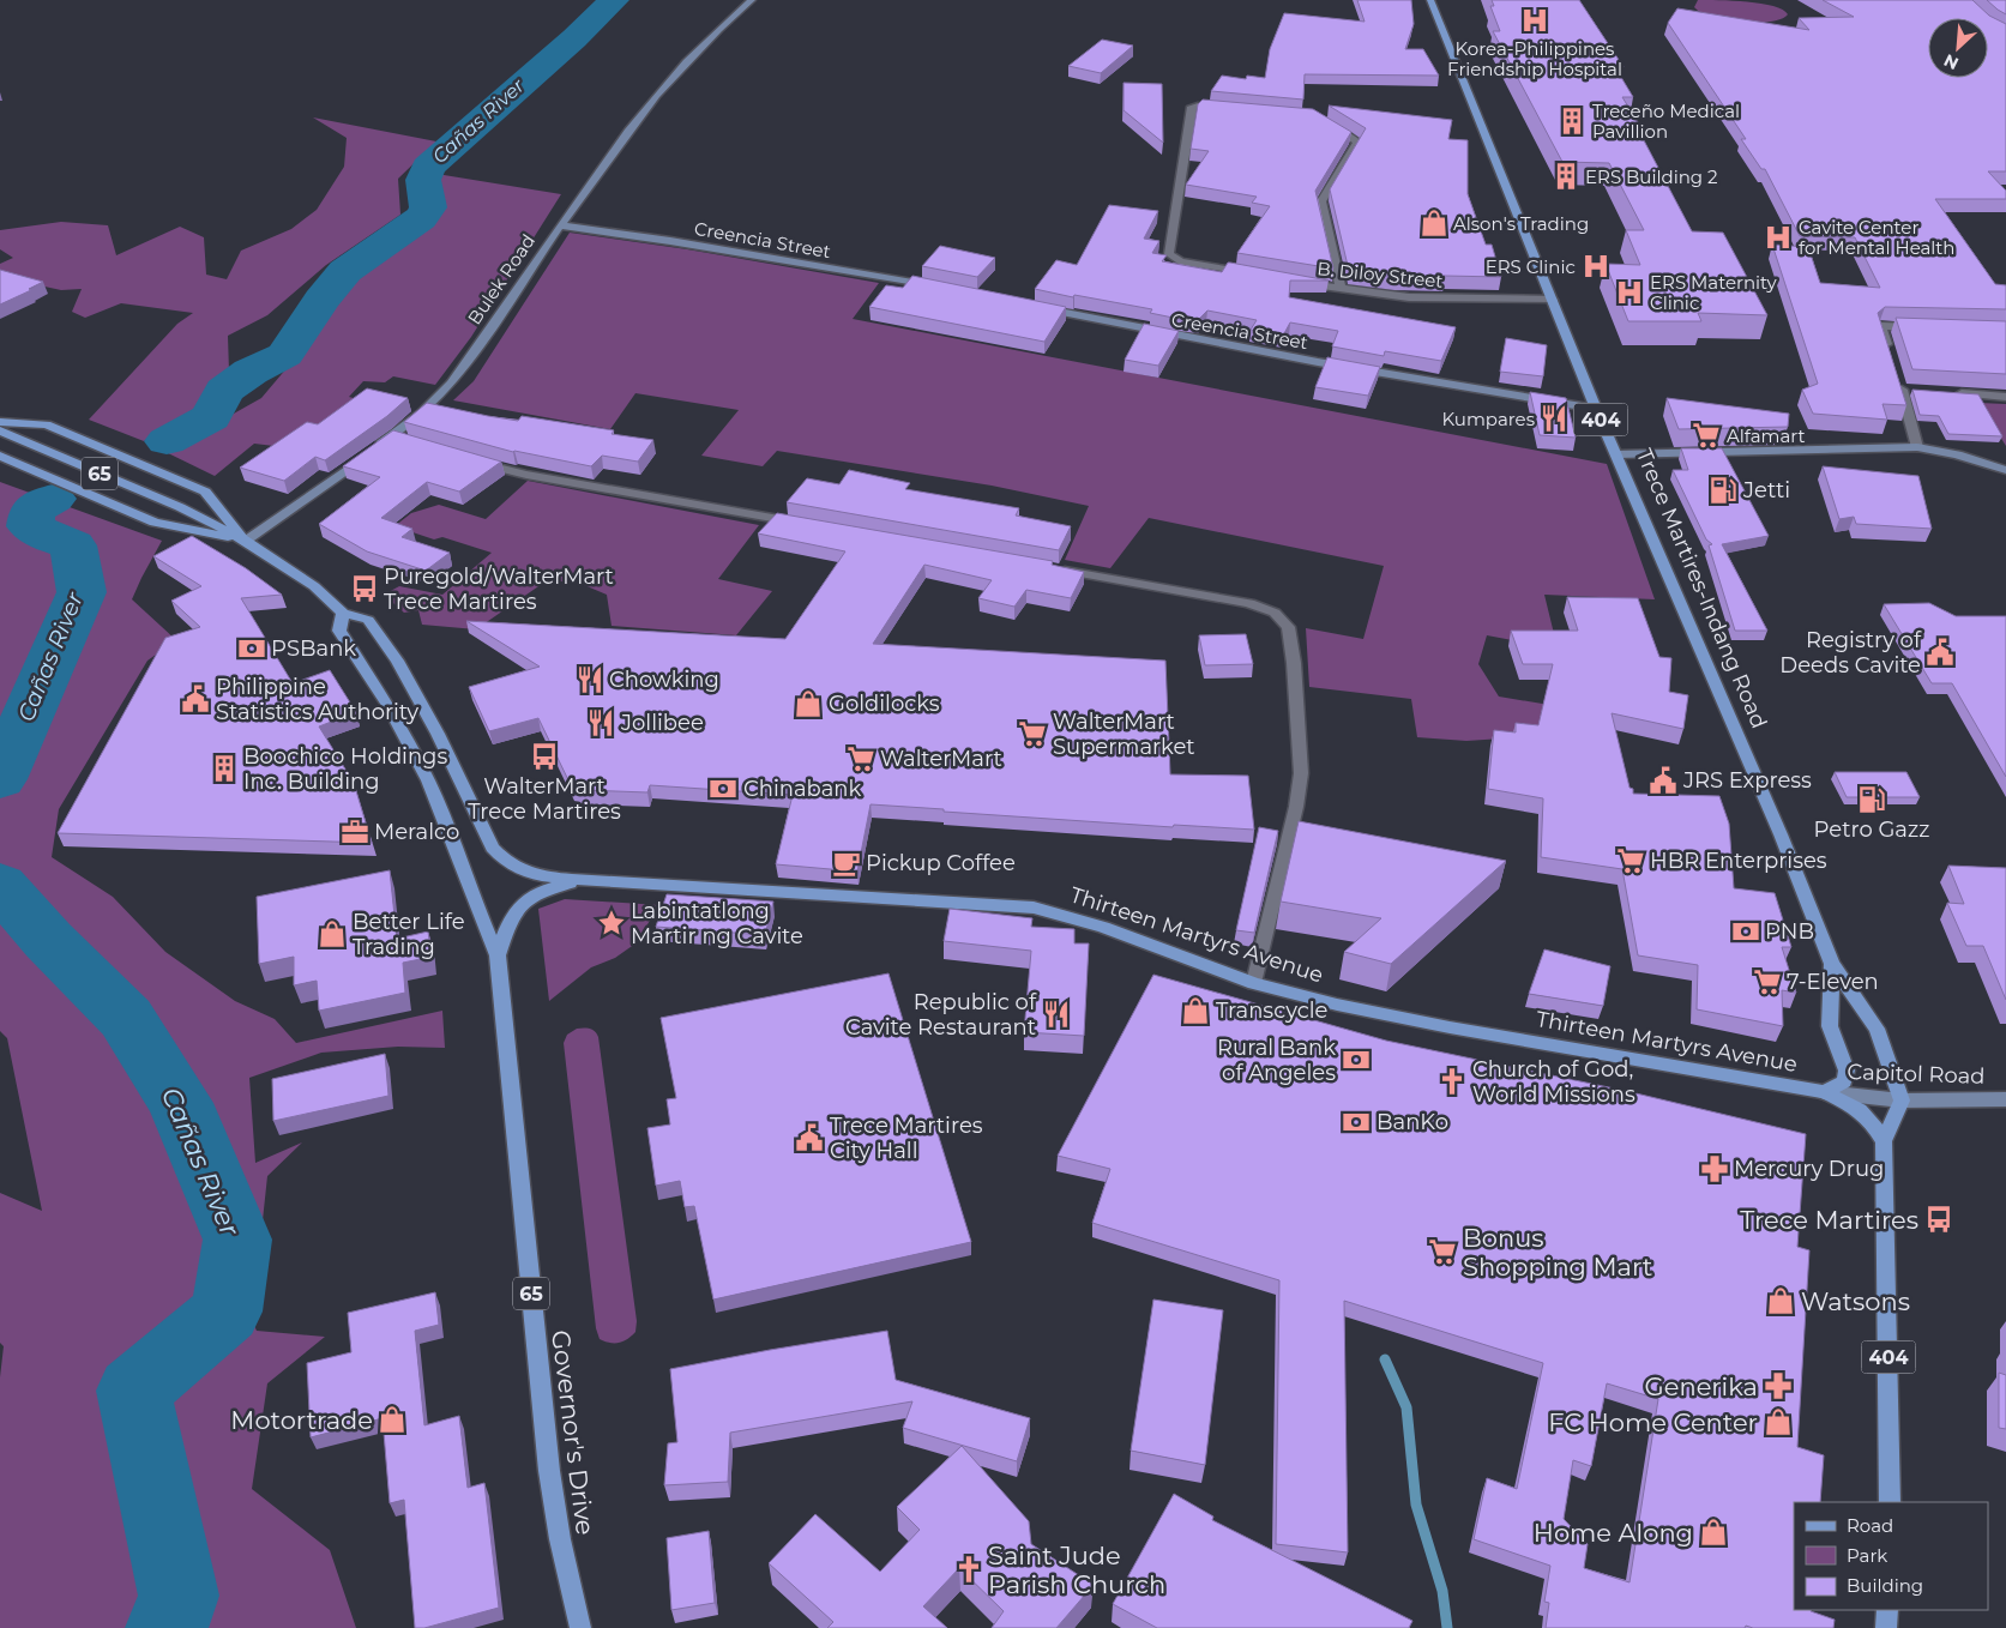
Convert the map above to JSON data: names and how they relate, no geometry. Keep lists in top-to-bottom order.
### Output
{
  "streets": {
    "main road": [
      "Creencia Street",
      "Bulek Road",
      "404",
      "65",
      "Trece Martires-Indang Road",
      "Thirteen Martyrs Avenue",
      "Capitol Road",
      "Governor's Drive"
    ],
    "street": ["B. Diloy Street"]
  },
  "crossings": [
    ["Creencia Street", "Bulek Road"],
    ["Creencia Street", "Trece Martires-Indang Road"],
    ["B. Diloy Street", "Trece Martires-Indang Road"],
    ["Bulek Road", "65"],
    ["404", "Trece Martires-Indang Road"],
    ["404", "Capitol Road"],
    ["65", "Thirteen Martyrs Avenue"],
    ["65", "Governor's Drive"],
    ["Trece Martires-Indang Road", "Thirteen Martyrs Avenue"],
    ["Trece Martires-Indang Road", "Capitol Road"],
    ["Thirteen Martyrs Avenue", "Capitol Road"],
    ["Thirteen Martyrs Avenue", "Governor's Drive"]
  ],
  "water": ["Cañas River"],
  "places": {
    "hospital": [
      "Korea-Philippines Friendship Hospital",
      "Cavite Center for Mental Health",
      "ERS Clinic",
      "ERS Maternity Clinic"
    ],
    "building": ["Treceño Medical Pavillion", "ERS Building 2", "Boochico Holdings Inc. Building"],
    "shop": [
      "Alson's Trading",
      "Goldilocks",
      "Better Life Trading",
      "Transcycle",
      "Watsons",
      "Motortrade",
      "FC Home Center",
      "Home Along"
    ],
    "restaurant": [
      "Kumpares",
      "Chowking",
      "Jollibee",
      "Republic of Cavite Restaurant"
    ],
    "supermarket": [
      "Alfamart",
      "WalterMart Supermarket",
      "WalterMart",
      "HBR Enterprises",
      "7-Eleven",
      "Bonus Shopping Mart"
    ],
    "fuel station": ["Jetti", "Petro Gazz"],
    "bus stop": ["Puregold/WalterMart Trece Martires", "WalterMart Trece Martires", "Trece Martires"],
    "bank": [
      "PSBank",
      "Chinabank",
      "PNB",
      "Rural Bank of Angeles",
      "BanKo"
    ],
    "public building": [
      "Registry of Deeds Cavite",
      "Philippine Statistics Authority",
      "JRS Express",
      "Trece Martires City Hall"
    ],
    "office": ["Meralco"],
    "cafe": ["Pickup Coffee"],
    "place": ["Labintatlong Martir ng Cavite"],
    "church": ["Church of God, World Missions", "Saint Jude Parish Church"],
    "pharmacy": ["Mercury Drug", "Generika"]
  },
  "legend": ["Road", "Park", "Building"],
  "north": "bottom left"
}
